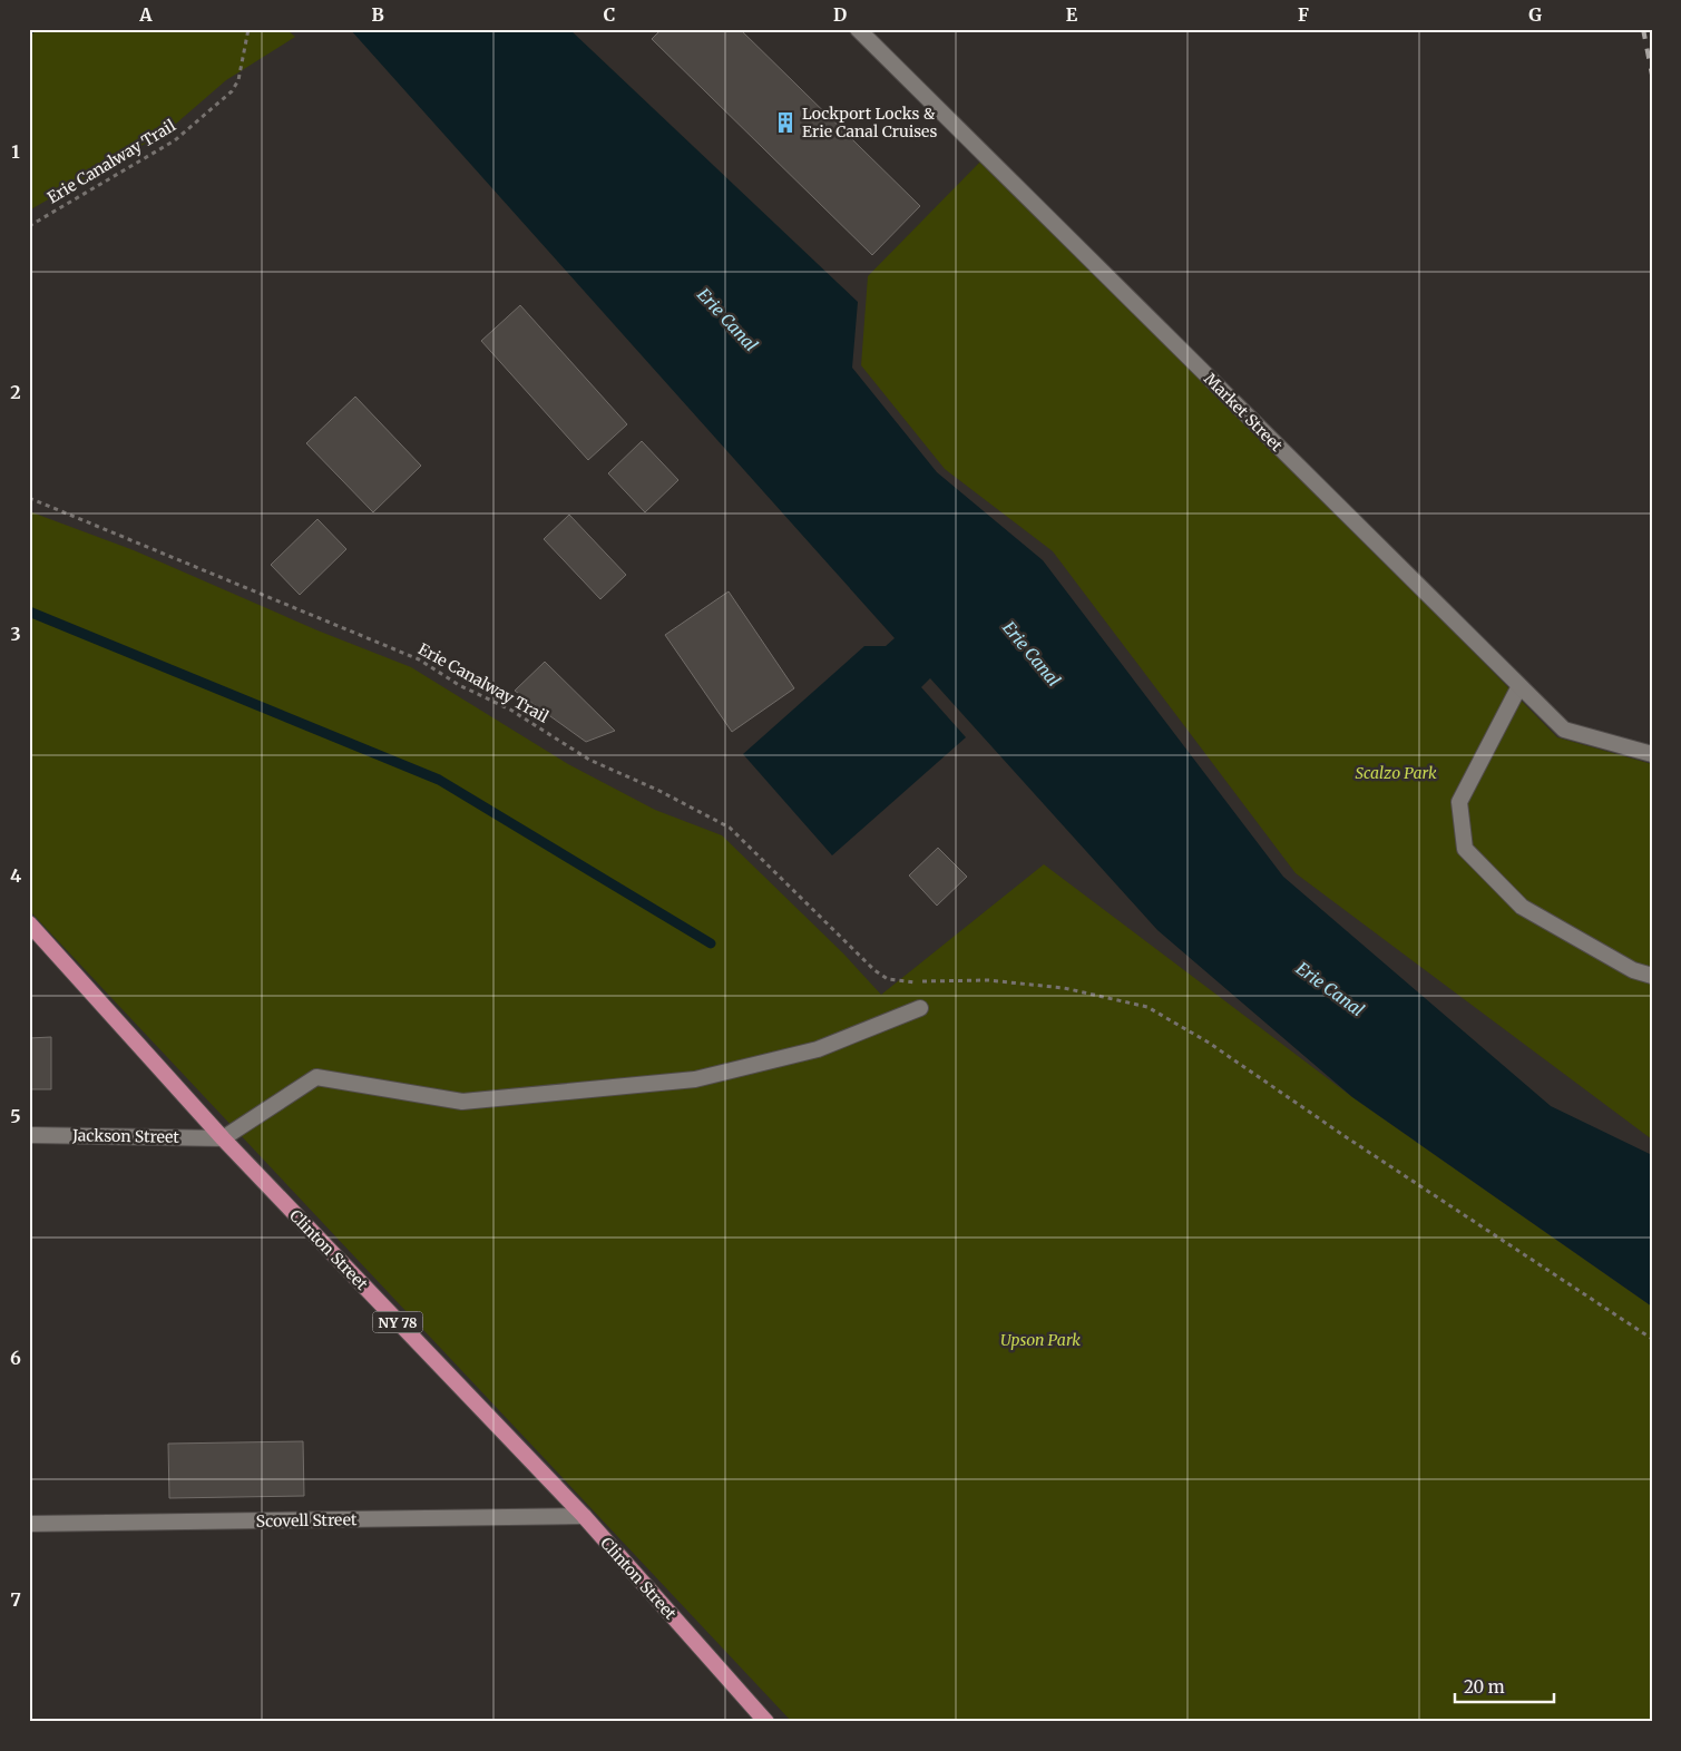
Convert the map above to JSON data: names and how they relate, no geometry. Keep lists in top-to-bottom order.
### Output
{
  "streets": {
    "main road": ["Clinton Street", "NY 78"],
    "street": ["Market Street", "Jackson Street", "Scovell Street"],
    "path": ["Erie Canalway Trail"]
  },
  "crossings": [
    ["Jackson Street", "Clinton Street"],
    ["Clinton Street", "Scovell Street"]
  ],
  "water": ["Erie Canal"],
  "parks": ["Scalzo Park", "Upson Park"],
  "places": {
    "building": ["Lockport Locks & Erie Canal Cruises"]
  },
  "scale_bar": "20 m",
  "grid": {
    "columns": [
      "A",
      "B",
      "C",
      "D",
      "E",
      "F",
      "G"
    ],
    "rows": [
      "1",
      "2",
      "3",
      "4",
      "5",
      "6",
      "7"
    ]
  }
}
